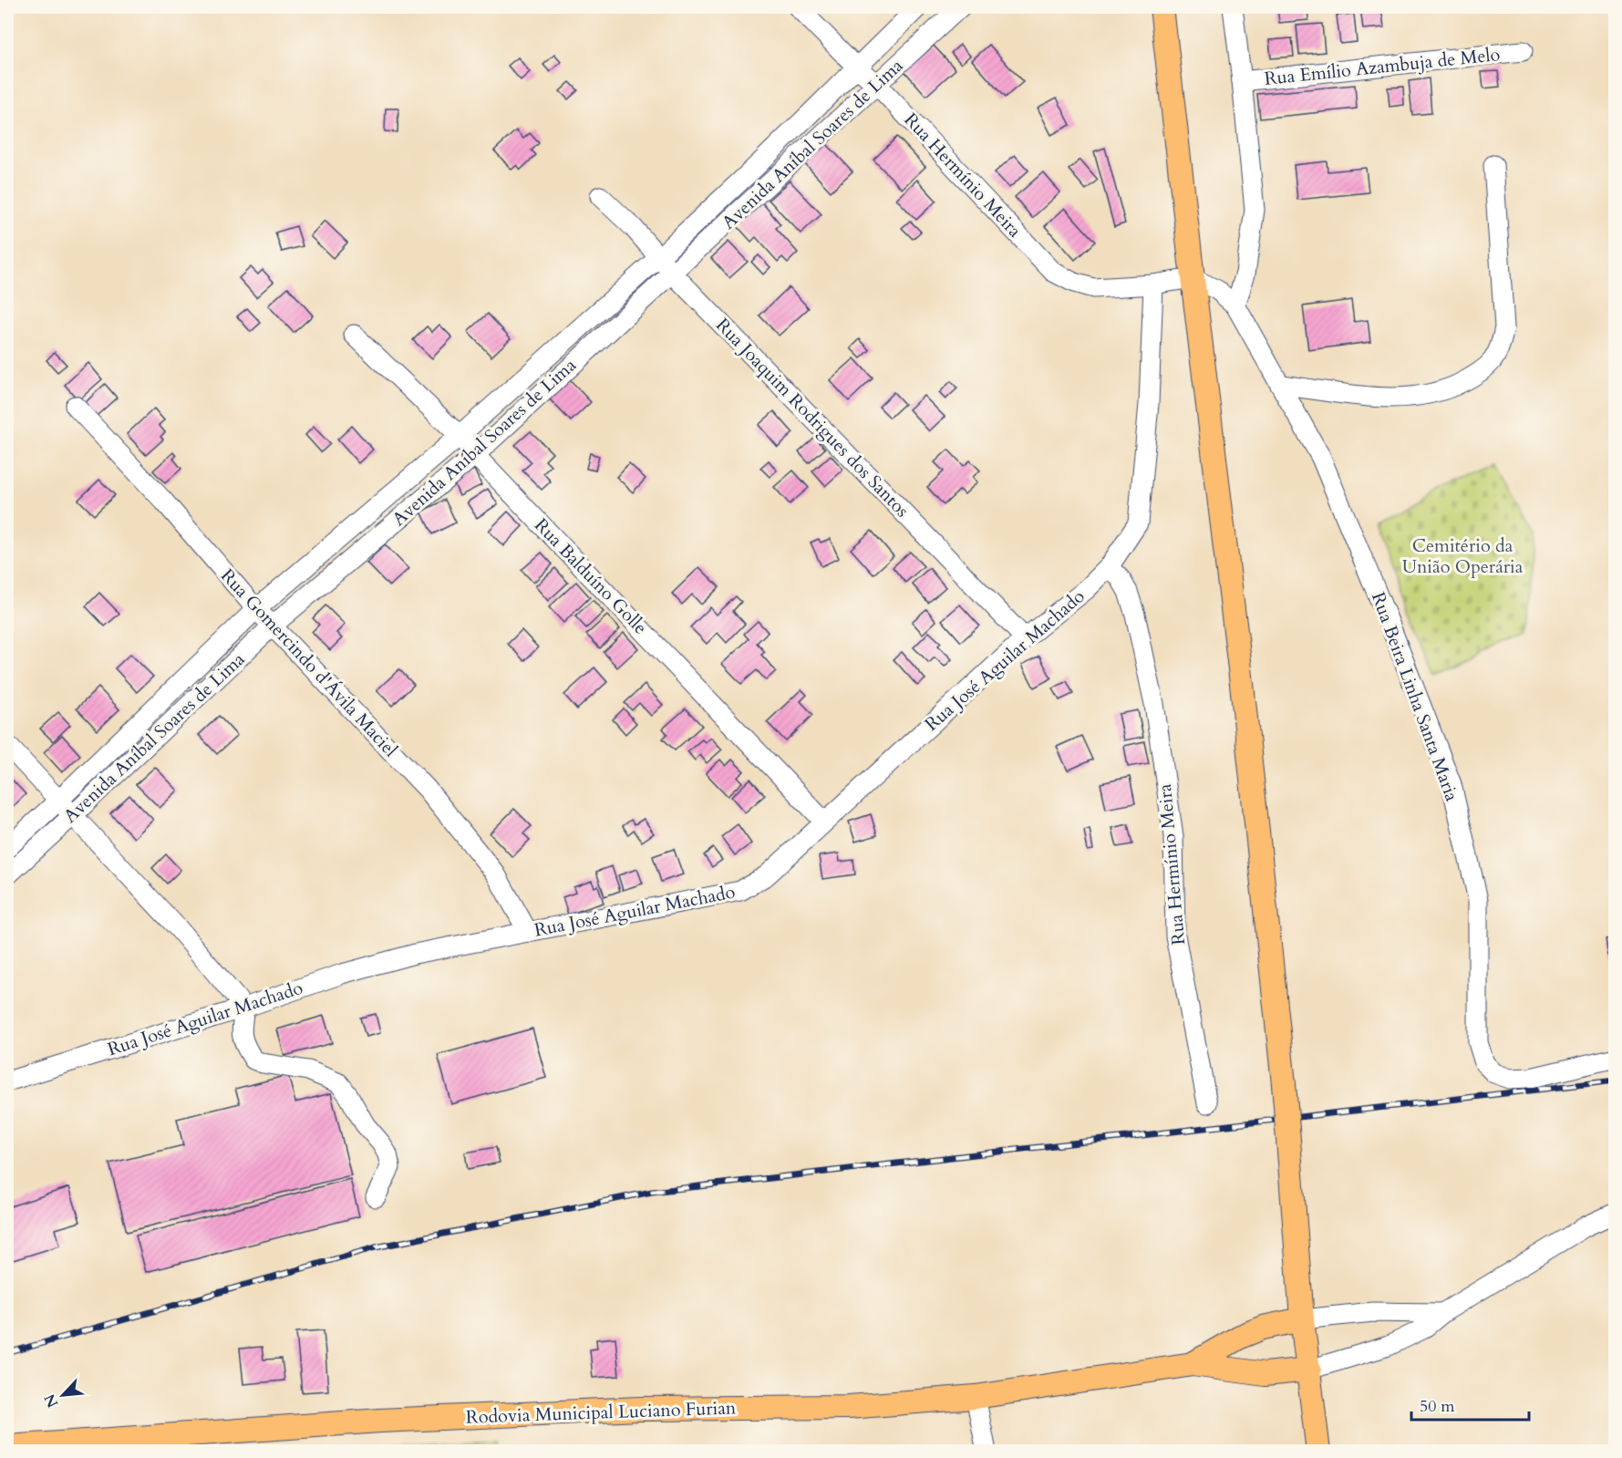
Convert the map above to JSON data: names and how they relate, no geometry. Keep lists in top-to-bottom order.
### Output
{
  "streets": {
    "main road": ["Rodovia Municipal Luciano Furian"],
    "street": [
      "Rua Emílio Azambuja de Melo",
      "Avenida Aníbal Soares de Lima",
      "Rua Hermínio Meira",
      "Rua Joaquim Rodrigues dos Santos",
      "Rua Balduíno Golle",
      "Rua José Aguilar Machado",
      "Rua Gomercindo d'Ávila Maciel",
      "Rua Beira Linha Santa Maria"
    ]
  },
  "crossings": [
    ["Avenida Aníbal Soares de Lima", "Rua Hermínio Meira"],
    ["Avenida Aníbal Soares de Lima", "Rua Joaquim Rodrigues dos Santos"],
    ["Avenida Aníbal Soares de Lima", "Rua Balduíno Golle"],
    ["Avenida Aníbal Soares de Lima", "Rua Gomercindo d'Ávila Maciel"],
    ["Rua Hermínio Meira", "Rua José Aguilar Machado"],
    ["Rua Hermínio Meira", "Rua Beira Linha Santa Maria"],
    ["Rua Joaquim Rodrigues dos Santos", "Rua José Aguilar Machado"],
    ["Rua Balduíno Golle", "Rua José Aguilar Machado"],
    ["Rua José Aguilar Machado", "Rua Gomercindo d'Ávila Maciel"]
  ],
  "parks": ["Cemitério da União Operária"],
  "scale_bar": "50 m",
  "north": "bottom left"
}
